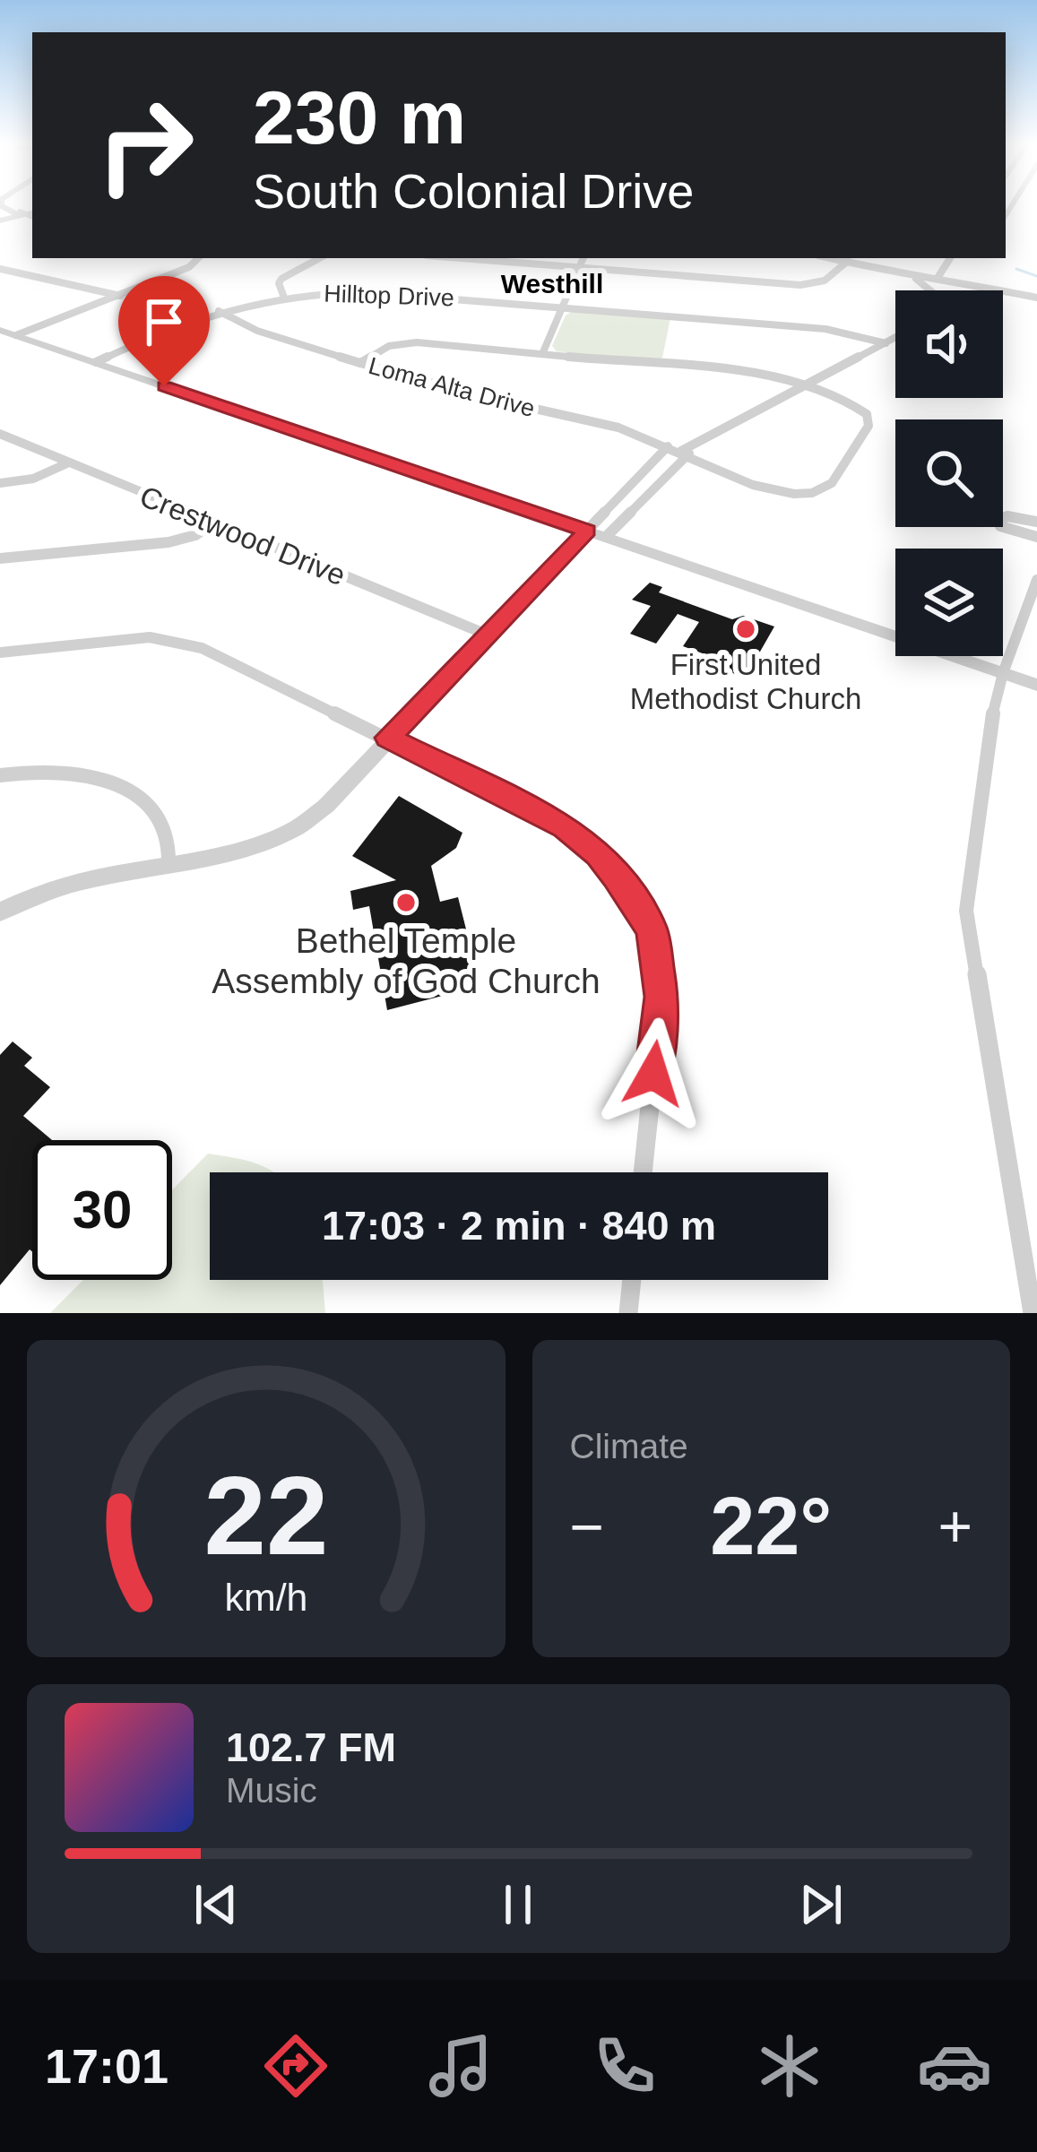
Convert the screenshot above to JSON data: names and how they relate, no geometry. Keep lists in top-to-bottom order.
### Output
{
  "streets": {
    "street": ["Hilltop Drive", "Loma Alta Drive", "Crestwood Drive"]
  },
  "crossings": [
    ["Hilltop Drive", "Loma Alta Drive"]
  ],
  "districts": ["Westhill"],
  "places": ["First United Methodist Church", "Bethel Temple Assembly of God Church"],
  "page": {
    "turn": ["230 m", "South Colonial Drive"],
    "limit": "30",
    "trip": "17:03 · 2 min · 840 m",
    "tile": "Climate",
    "heat": ["−", "22°", "+"],
    "song": ["102.7 FM", "Music"],
    "tabs": "17:01",
    "gauge": ["22", "km/h"]
  }
}
